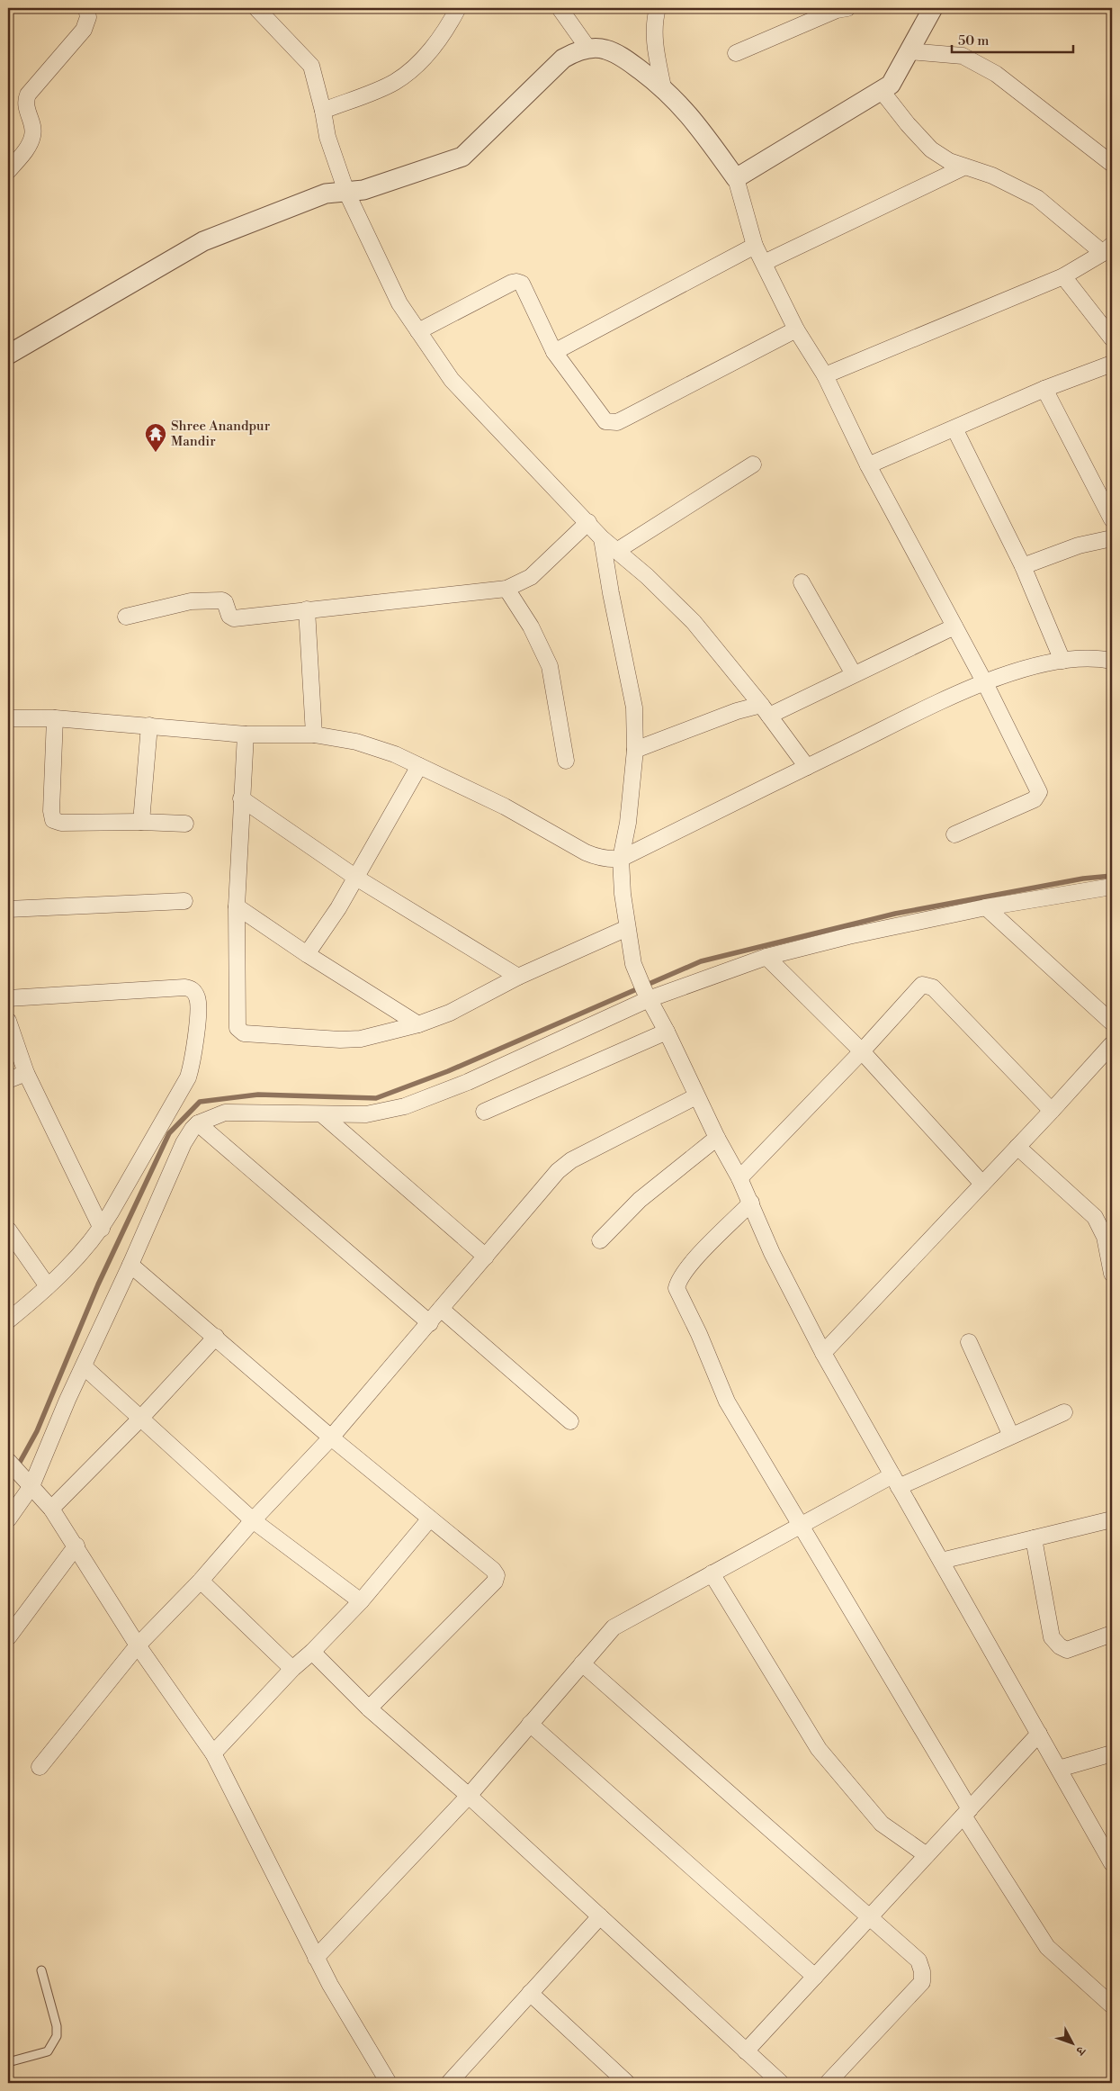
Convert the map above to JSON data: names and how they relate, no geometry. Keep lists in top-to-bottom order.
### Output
{
  "places": {
    "temple": ["Shree Anandpur Mandir"]
  },
  "scale_bar": "50 m",
  "north": "bottom right"
}
